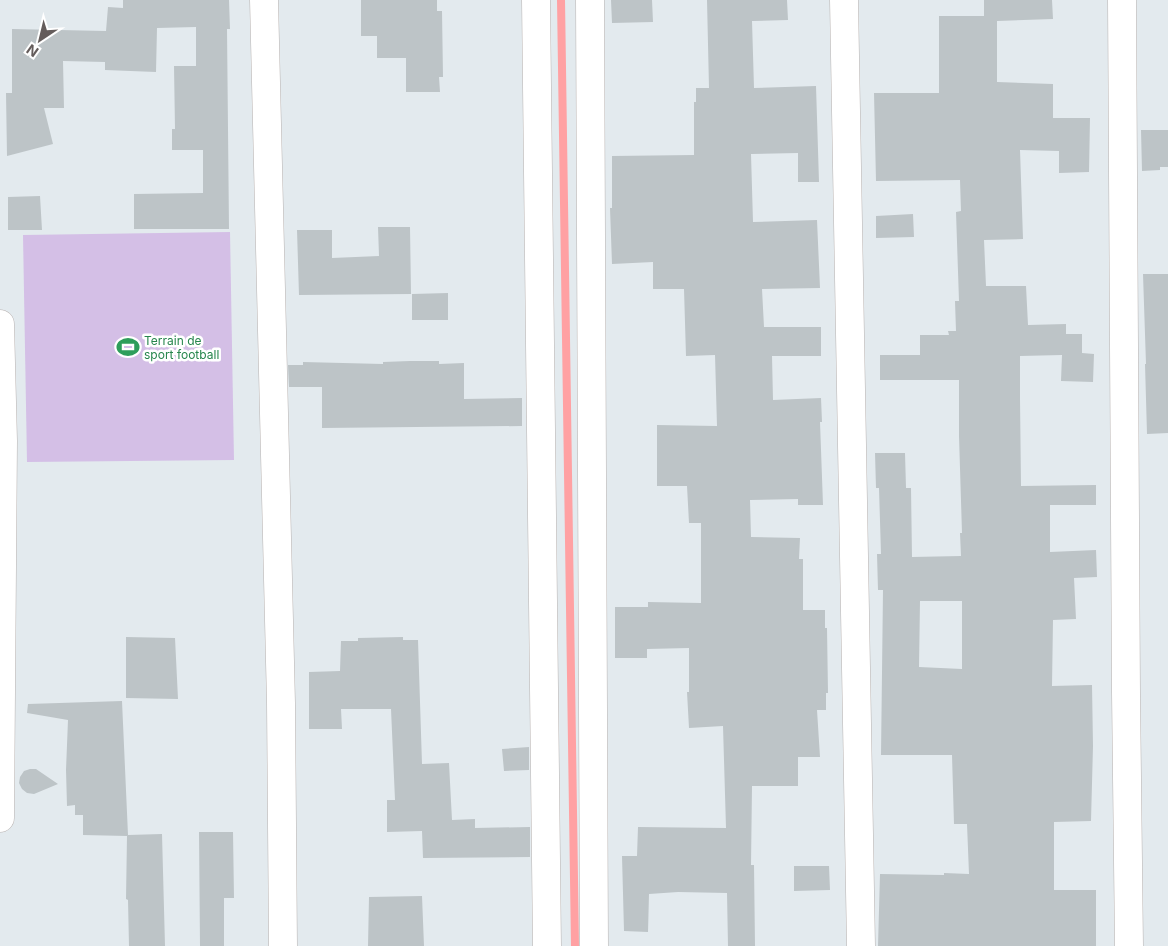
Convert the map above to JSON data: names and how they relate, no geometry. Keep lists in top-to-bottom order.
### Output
{
  "places": {
    "sports": ["Terrain de sport football"]
  },
  "north": "bottom left"
}
